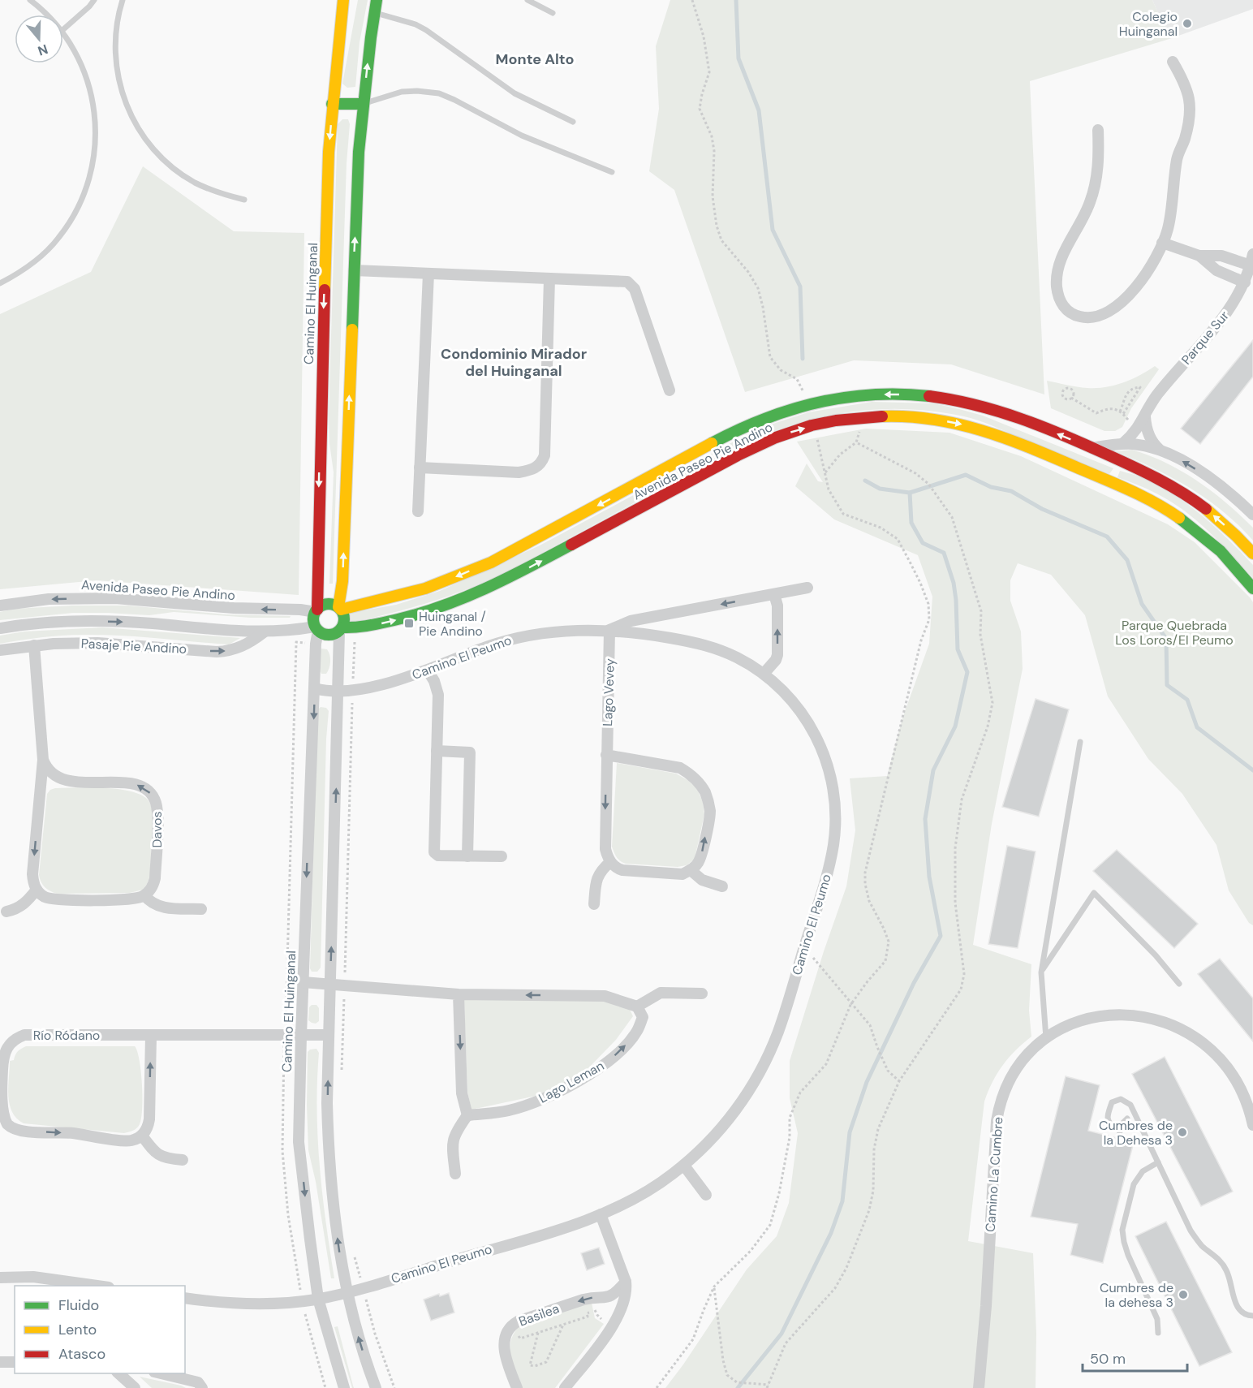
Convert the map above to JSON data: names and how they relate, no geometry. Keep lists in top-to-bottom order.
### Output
{
  "streets": {
    "street": [
      "Camino El Huinganal",
      "Parque Sur",
      "Avenida Paseo Pie Andino",
      "Pasaje Pie Andino",
      "Camino El Peumo",
      "Lago Vevey",
      "Davos",
      "Río Ródano",
      "Lago Leman",
      "Camino La Cumbre",
      "Basilea"
    ]
  },
  "crossings": [
    ["Camino El Huinganal", "Avenida Paseo Pie Andino"],
    ["Camino El Huinganal", "Camino El Peumo"],
    ["Camino El Huinganal", "Río Ródano"],
    ["Camino El Peumo", "Lago Vevey"]
  ],
  "one_way": ["Lago Vevey", "Lago Leman", "Basilea"],
  "districts": ["Monte Alto", "Condominio Mirador del Huinganal"],
  "parks": ["Parque Quebrada Los Loros/El Peumo"],
  "places": {
    "other": ["Colegio Huinganal", "Cumbres de la Dehesa 3", "Cumbres de la dehesa 3"],
    "transit": ["Huinganal / Pie Andino"]
  },
  "legend": ["Fluido", "Lento", "Atasco"],
  "scale_bar": "50 m",
  "north": "bottom"
}
